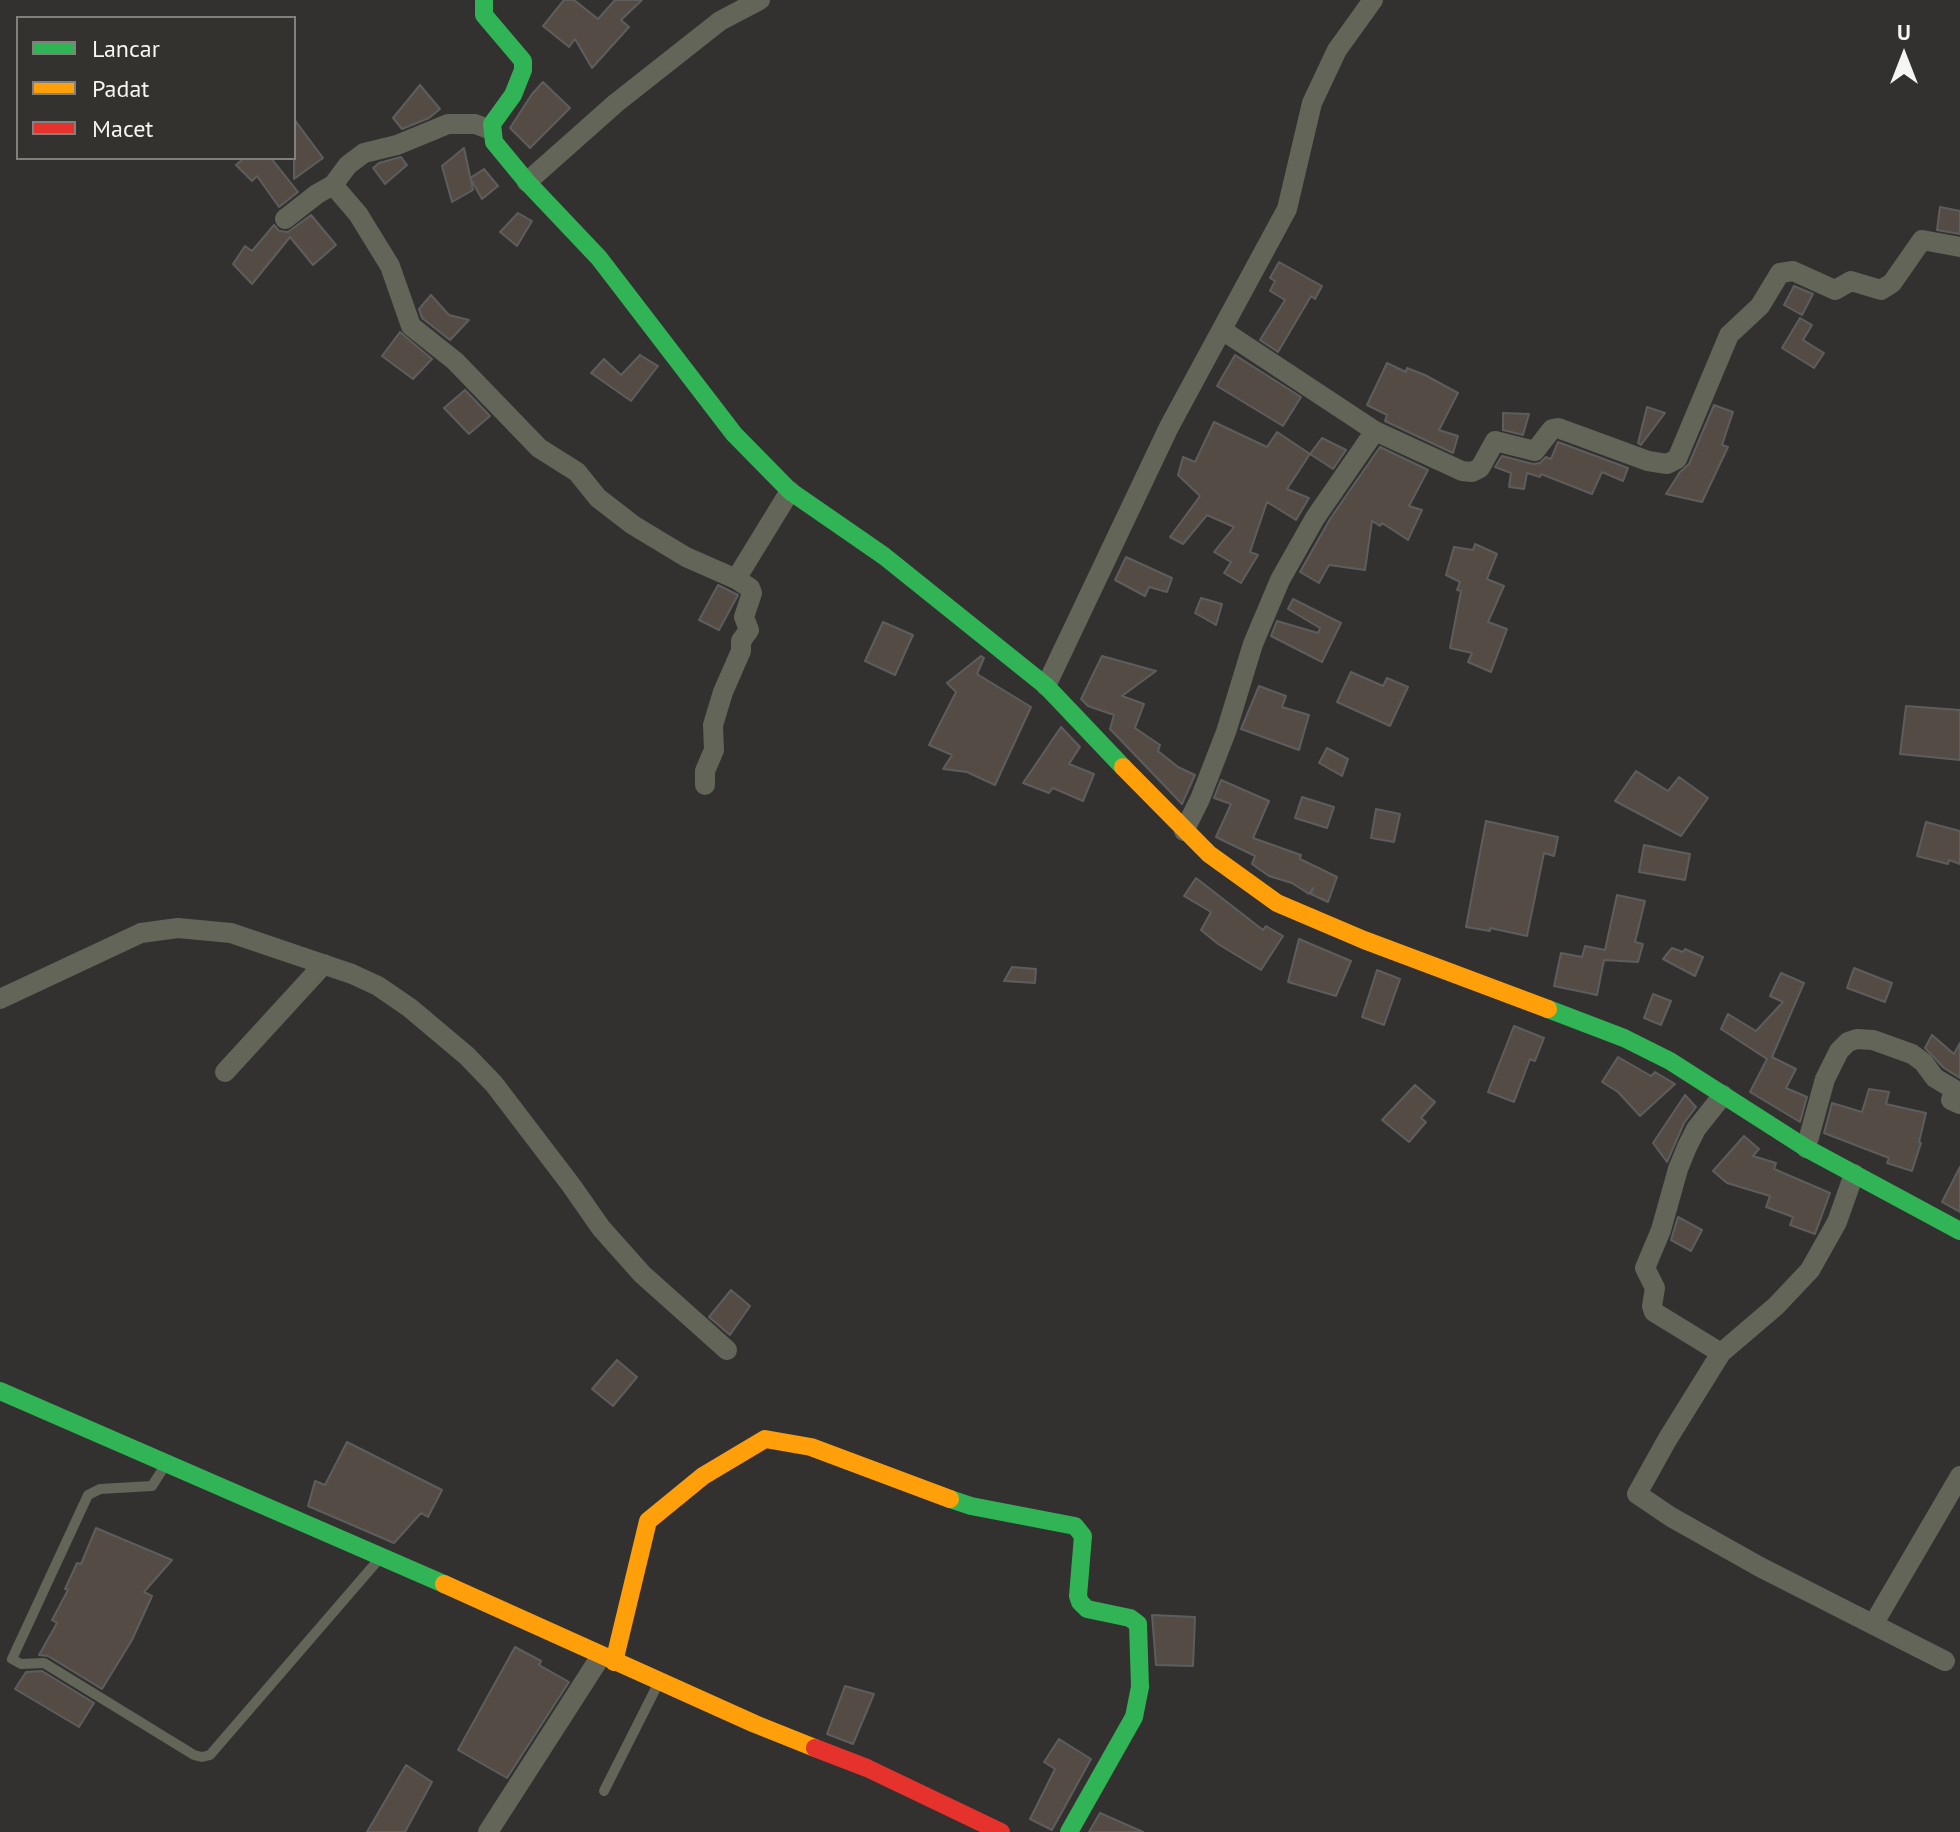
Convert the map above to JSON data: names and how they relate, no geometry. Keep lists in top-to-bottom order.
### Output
{
  "legend": ["Lancar", "Padat", "Macet"],
  "north": "top"
}
